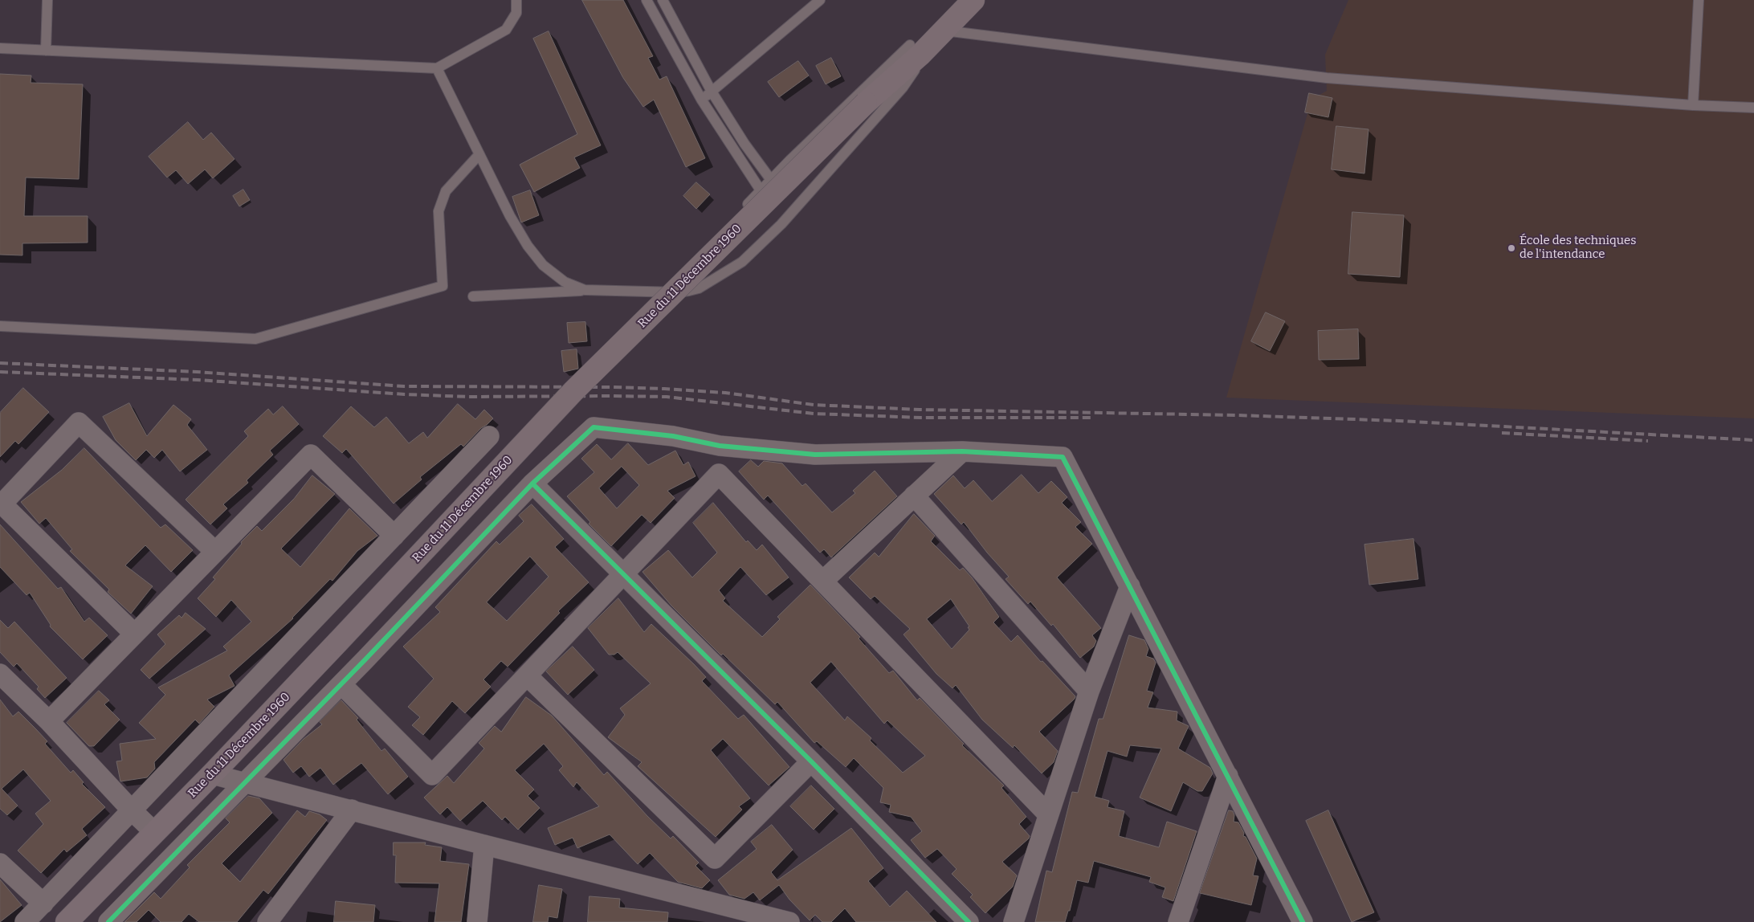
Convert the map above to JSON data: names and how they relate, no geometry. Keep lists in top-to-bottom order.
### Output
{
  "streets": {
    "main road": ["Rue du 11 Décembre 1960"]
  },
  "places": ["École des techniques de l'intendance"]
}
